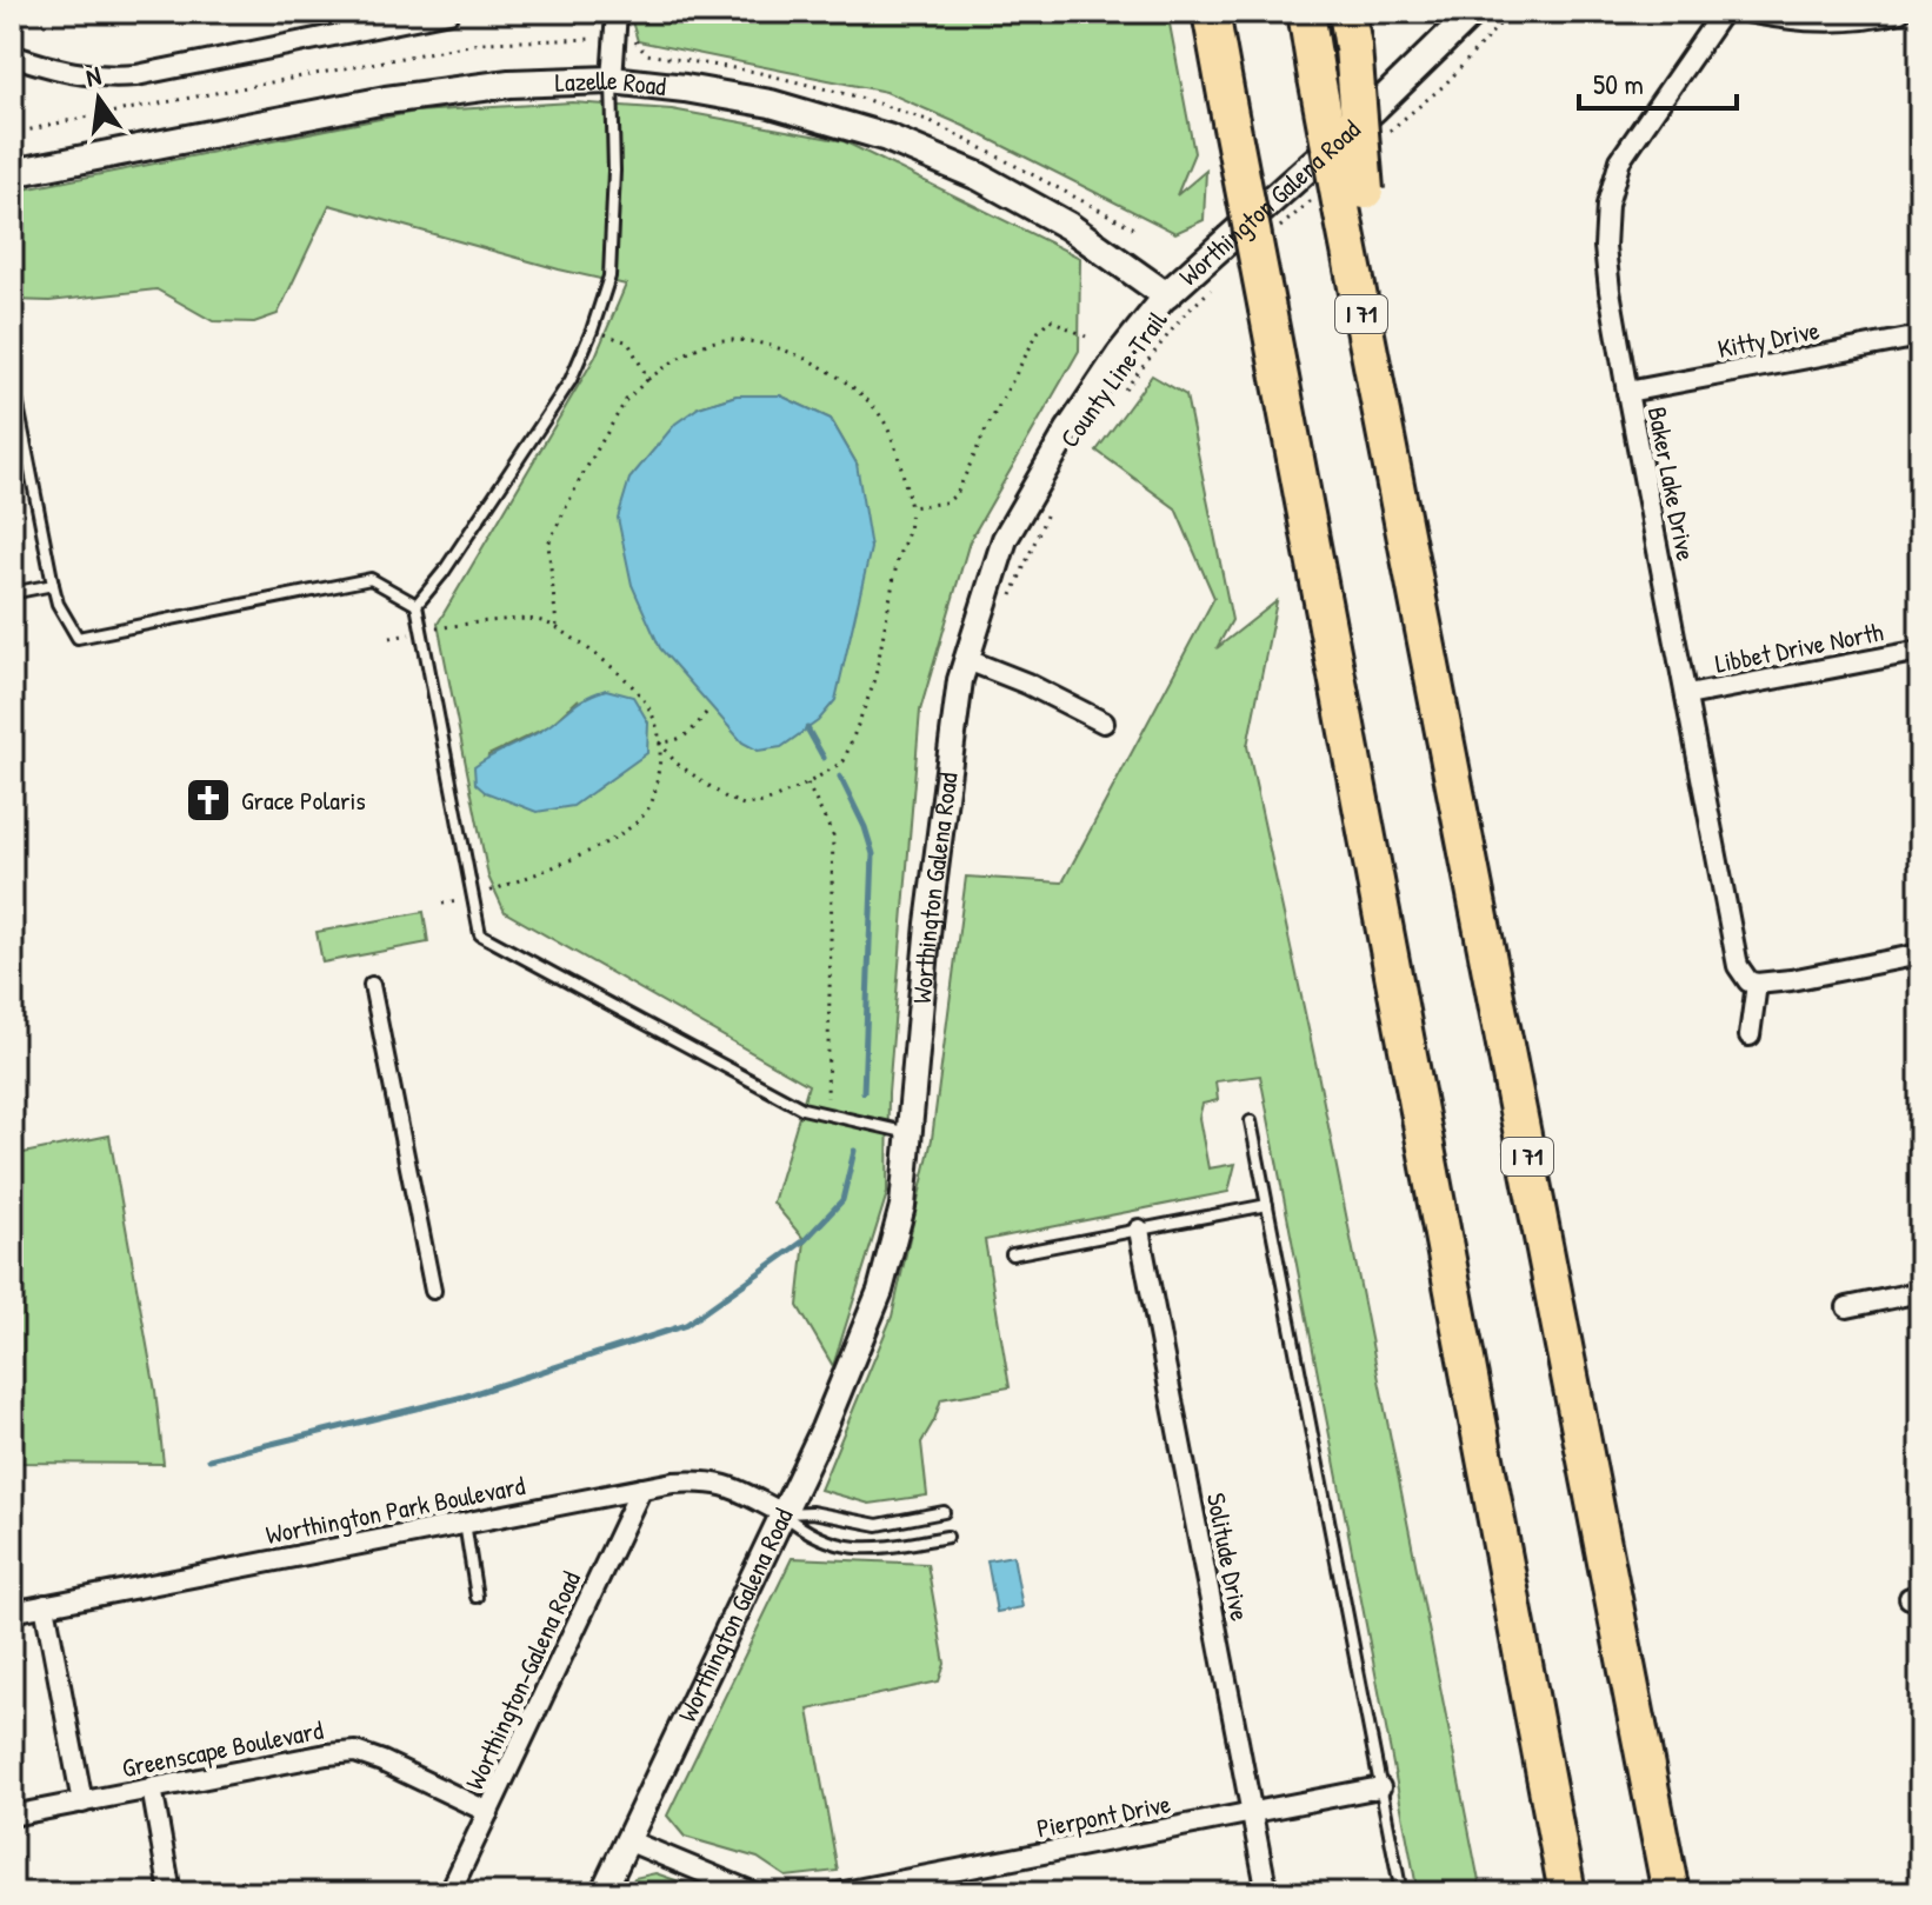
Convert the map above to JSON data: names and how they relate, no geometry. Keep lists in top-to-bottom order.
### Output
{
  "streets": {
    "highway": ["I 71"],
    "main road": ["Lazelle Road", "Worthington Galena Road"],
    "street": [
      "Kitty Drive",
      "Baker Lake Drive",
      "Libbet Drive North",
      "Worthington Park Boulevard",
      "Solitude Drive",
      "Worthington-Galena Road",
      "Greenscape Boulevard",
      "Pierpont Drive"
    ],
    "path": ["County Line Trail"]
  },
  "crossings": [
    ["Lazelle Road", "Worthington Galena Road"],
    ["Worthington Galena Road", "Worthington Park Boulevard"],
    ["Kitty Drive", "Baker Lake Drive"],
    ["Baker Lake Drive", "Libbet Drive North"],
    ["Worthington Park Boulevard", "Worthington-Galena Road"],
    ["Solitude Drive", "Pierpont Drive"],
    ["Worthington-Galena Road", "Greenscape Boulevard"]
  ],
  "places": {
    "church": ["Grace Polaris"]
  },
  "scale_bar": "50 m",
  "north": "top"
}
